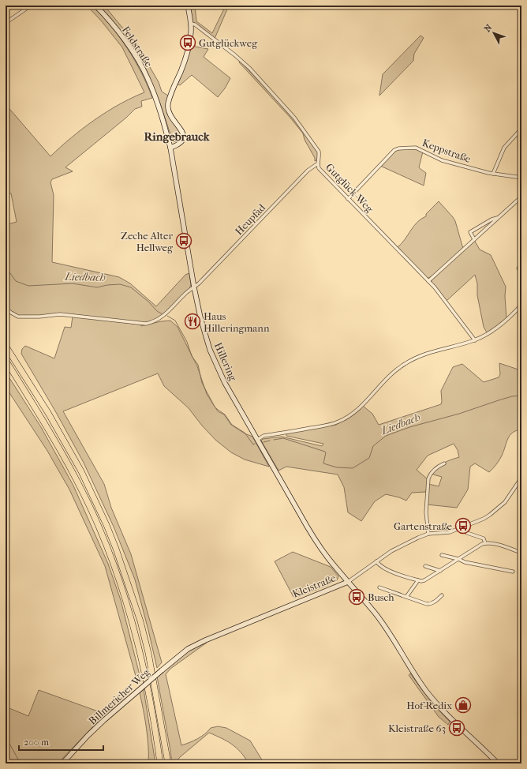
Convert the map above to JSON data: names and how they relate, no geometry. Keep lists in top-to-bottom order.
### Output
{
  "streets": {
    "main road": [
      "Feldstraße",
      "Hillering",
      "Kleistraße",
      "Billmericher Weg"
    ],
    "street": ["Keppstraße", "Gutglück-Weg", "Heupfad"]
  },
  "crossings": [
    ["Feldstraße", "Hillering"],
    ["Keppstraße", "Gutglück-Weg"],
    ["Gutglück-Weg", "Heupfad"],
    ["Heupfad", "Hillering"],
    ["Hillering", "Kleistraße"],
    ["Kleistraße", "Billmericher Weg"]
  ],
  "districts": ["Ringebrauck"],
  "water": ["Liedbach"],
  "places": {
    "bus stop": [
      "Gutglückweg",
      "Zeche Alter Hellweg",
      "Gartenstraße",
      "Busch",
      "Kleistraße 63"
    ],
    "restaurant": ["Haus Hilleringmann"],
    "shop": ["Hof-Redix"]
  },
  "scale_bar": "200 m",
  "north": "top left"
}
